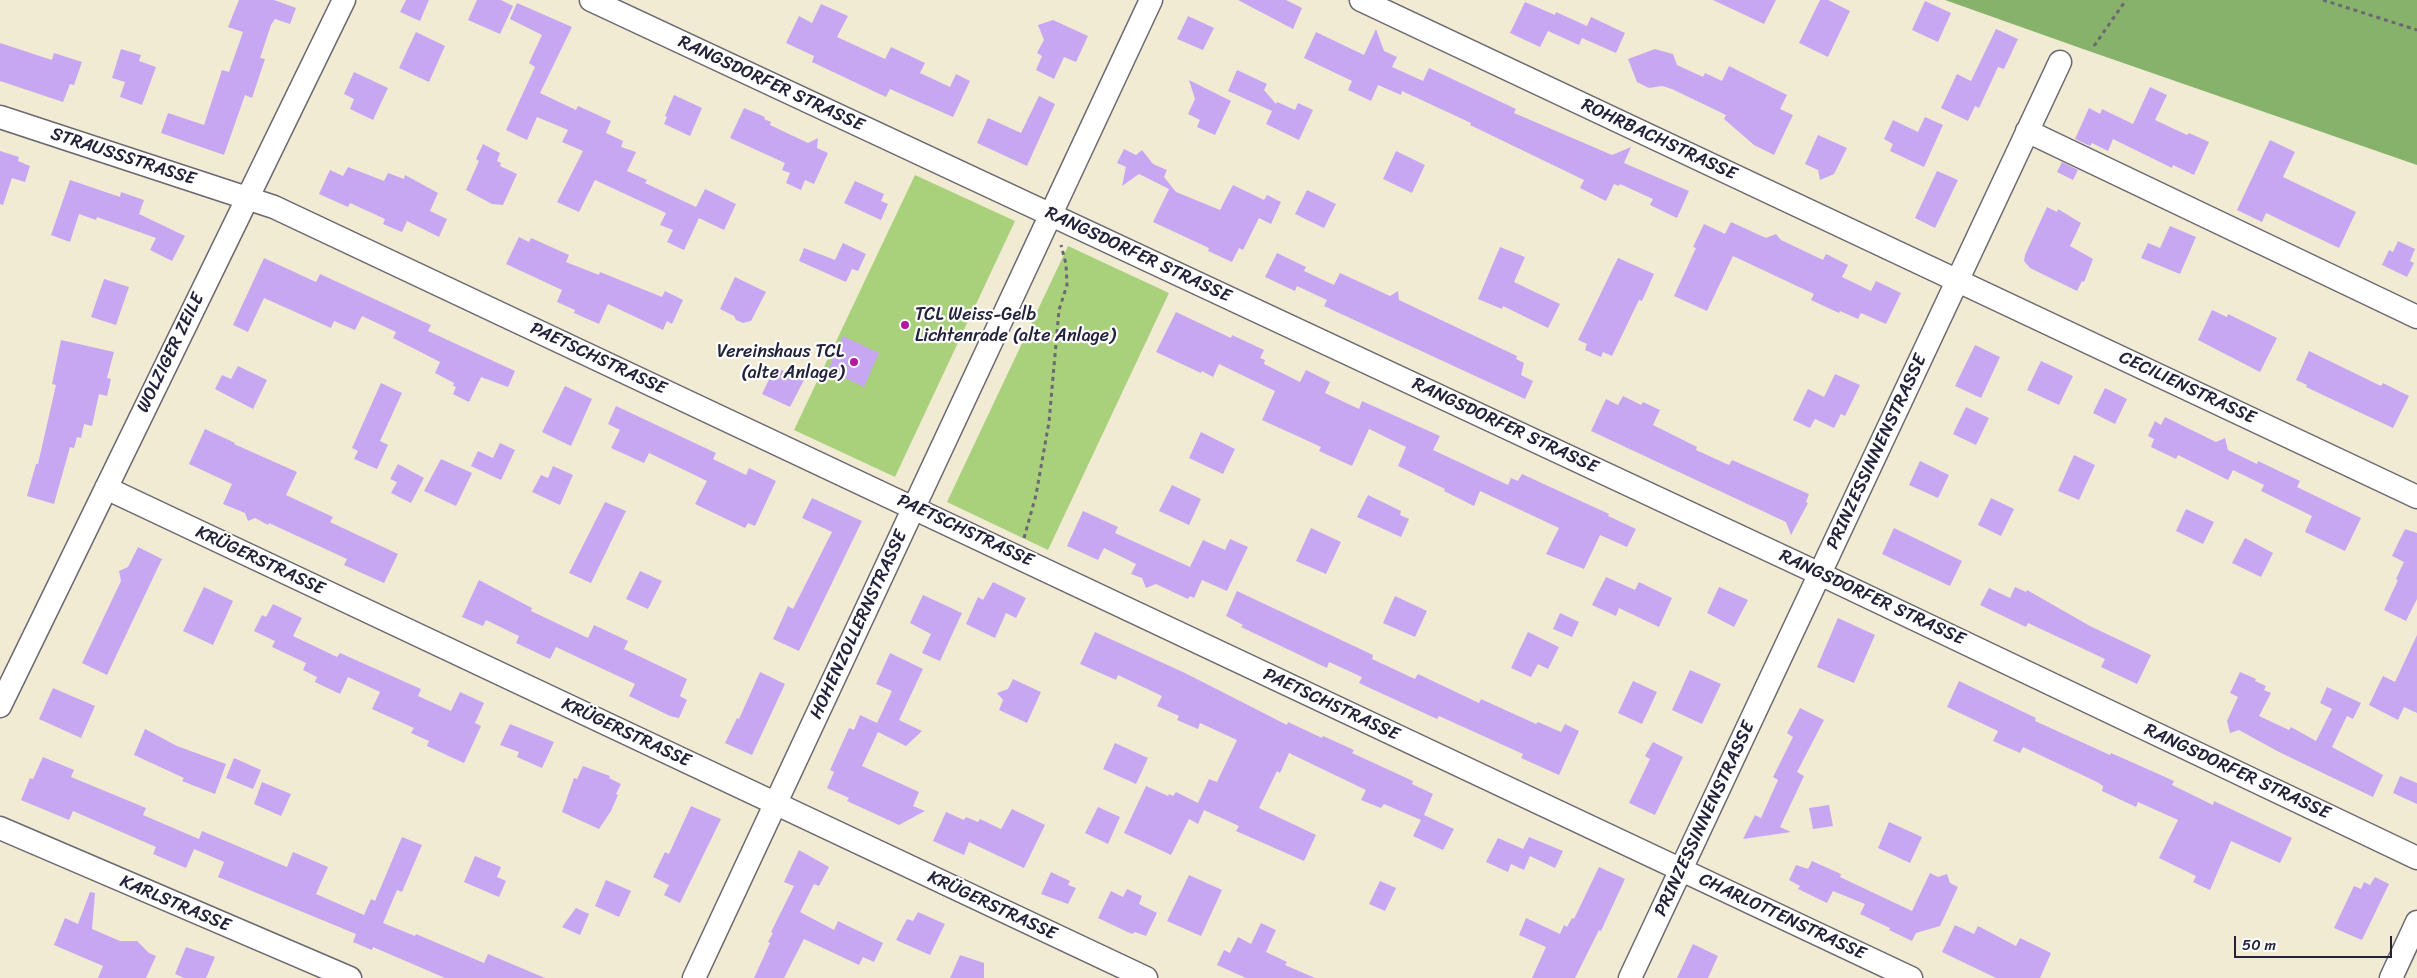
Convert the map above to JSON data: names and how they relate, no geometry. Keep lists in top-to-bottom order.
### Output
{
  "streets": {
    "street": [
      "RANGSDORFER STRASSE",
      "ROHRBACHSTRASSE",
      "STRAUSSSTRASSE",
      "WOLZIGER ZEILE",
      "PAETSCHSTRASSE",
      "CECILIENSTRASSE",
      "PRINZESSINNENSTRASSE",
      "KRÜGERSTRASSE",
      "HOHENZOLLERNSTRASSE",
      "KARLSTRASSE",
      "CHARLOTTENSTRASSE"
    ]
  },
  "crossings": [
    ["RANGSDORFER STRASSE", "PRINZESSINNENSTRASSE"],
    ["RANGSDORFER STRASSE", "HOHENZOLLERNSTRASSE"],
    ["ROHRBACHSTRASSE", "CECILIENSTRASSE"],
    ["ROHRBACHSTRASSE", "PRINZESSINNENSTRASSE"],
    ["STRAUSSSTRASSE", "WOLZIGER ZEILE"],
    ["STRAUSSSTRASSE", "PAETSCHSTRASSE"],
    ["WOLZIGER ZEILE", "PAETSCHSTRASSE"],
    ["WOLZIGER ZEILE", "KRÜGERSTRASSE"],
    ["PAETSCHSTRASSE", "PRINZESSINNENSTRASSE"],
    ["PAETSCHSTRASSE", "HOHENZOLLERNSTRASSE"],
    ["PAETSCHSTRASSE", "CHARLOTTENSTRASSE"],
    ["CECILIENSTRASSE", "PRINZESSINNENSTRASSE"],
    ["PRINZESSINNENSTRASSE", "CHARLOTTENSTRASSE"],
    ["KRÜGERSTRASSE", "HOHENZOLLERNSTRASSE"]
  ],
  "places": ["TCL Weiss-Gelb Lichtenrade (alte Anlage)", "Vereinshaus TCL (alte Anlage)"],
  "scale_bar": "50 m"
}
